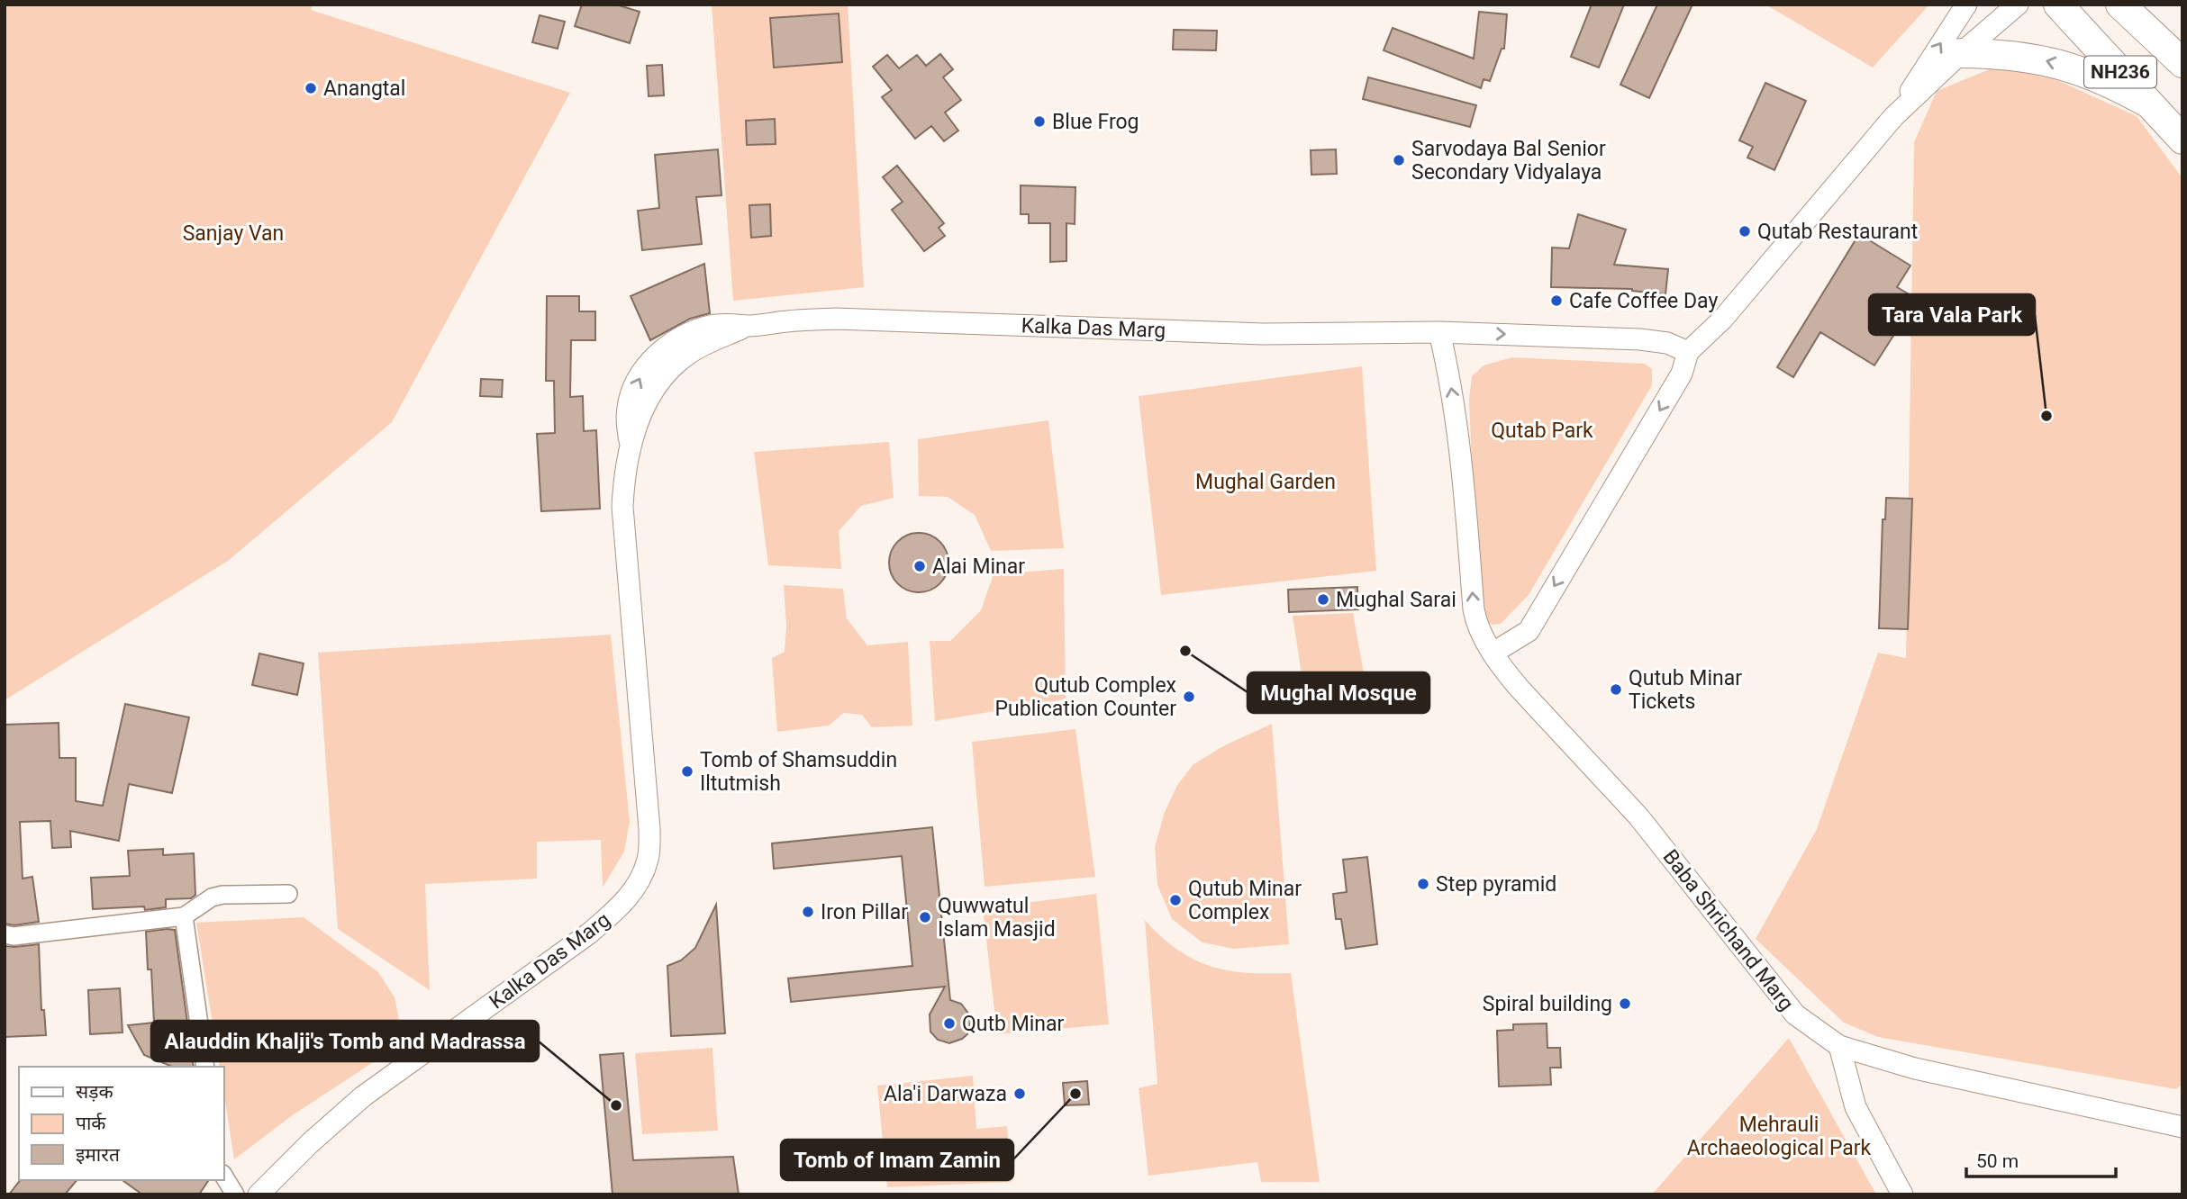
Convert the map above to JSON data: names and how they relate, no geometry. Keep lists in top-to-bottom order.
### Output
{
  "streets": {
    "highway": ["NH236"],
    "street": ["Kalka Das Marg", "Baba Shrichand Marg"]
  },
  "crossings": [
    ["Kalka Das Marg", "Baba Shrichand Marg"]
  ],
  "parks": [
    "Sanjay Van",
    "Qutab Park",
    "Mughal Garden",
    "Mehrauli Archaeological Park"
  ],
  "places": [
    "Anangtal",
    "Blue Frog",
    "Sarvodaya Bal Senior Secondary Vidyalaya",
    "Qutab Restaurant",
    "Cafe Coffee Day",
    "Tara Vala Park",
    "Alai Minar",
    "Mughal Sarai",
    "Mughal Mosque",
    "Qutub Minar Tickets",
    "Qutub Complex Publication Counter",
    "Tomb of Shamsuddin Iltutmish",
    "Step pyramid",
    "Qutub Minar Complex",
    "Iron Pillar",
    "Quwwatul Islam Masjid",
    "Spiral building",
    "Qutb Minar",
    "Ala'i Darwaza",
    "Tomb of Imam Zamin",
    "Alauddin Khalji's Tomb and Madrassa"
  ],
  "legend": ["सड़क", "पार्क", "इमारत"],
  "scale_bar": "50 m"
}
